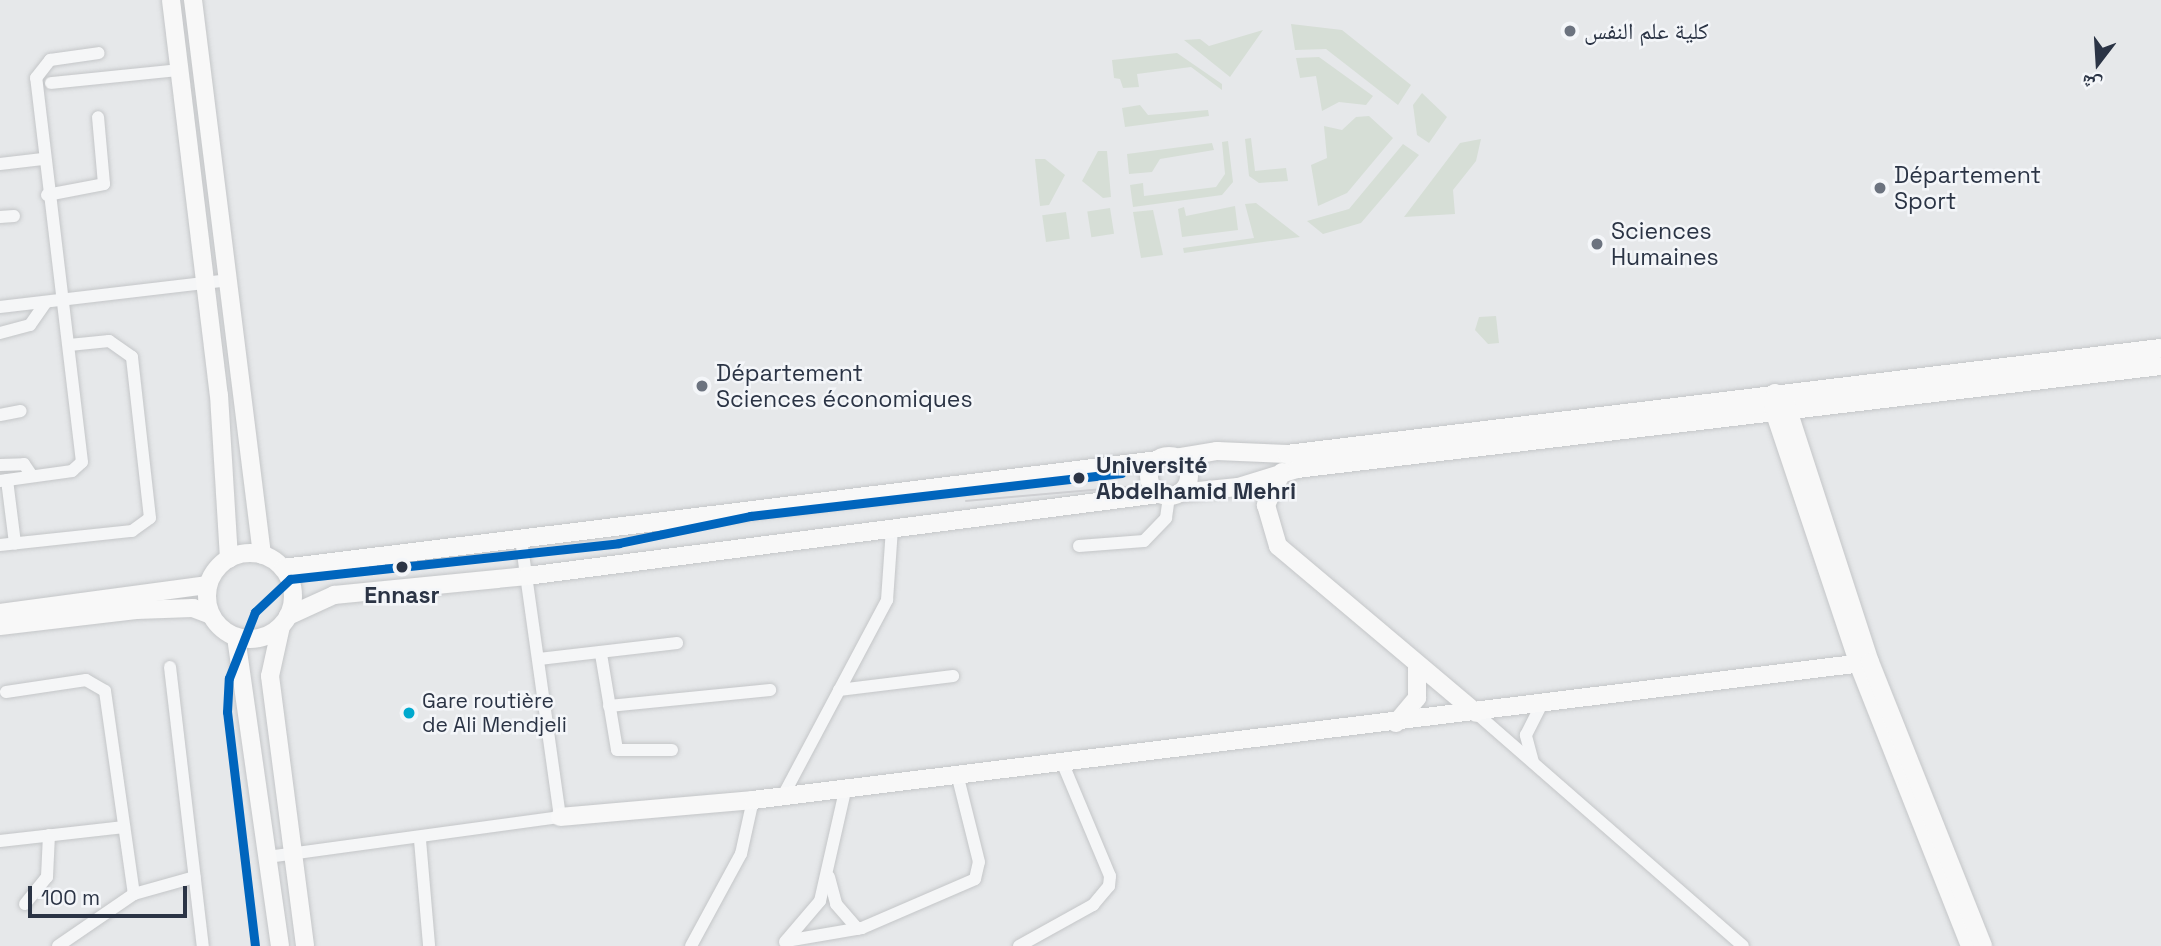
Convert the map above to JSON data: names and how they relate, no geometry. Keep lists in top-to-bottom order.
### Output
{
  "places": [
    "كلية علم النفس",
    "Département Sport",
    "Sciences Humaines",
    "Département Sciences économiques",
    "Université Abdelhamid Mehri",
    "Ennasr",
    "Gare routière de Ali Mendjeli"
  ],
  "scale_bar": "100 m",
  "north": "bottom"
}
